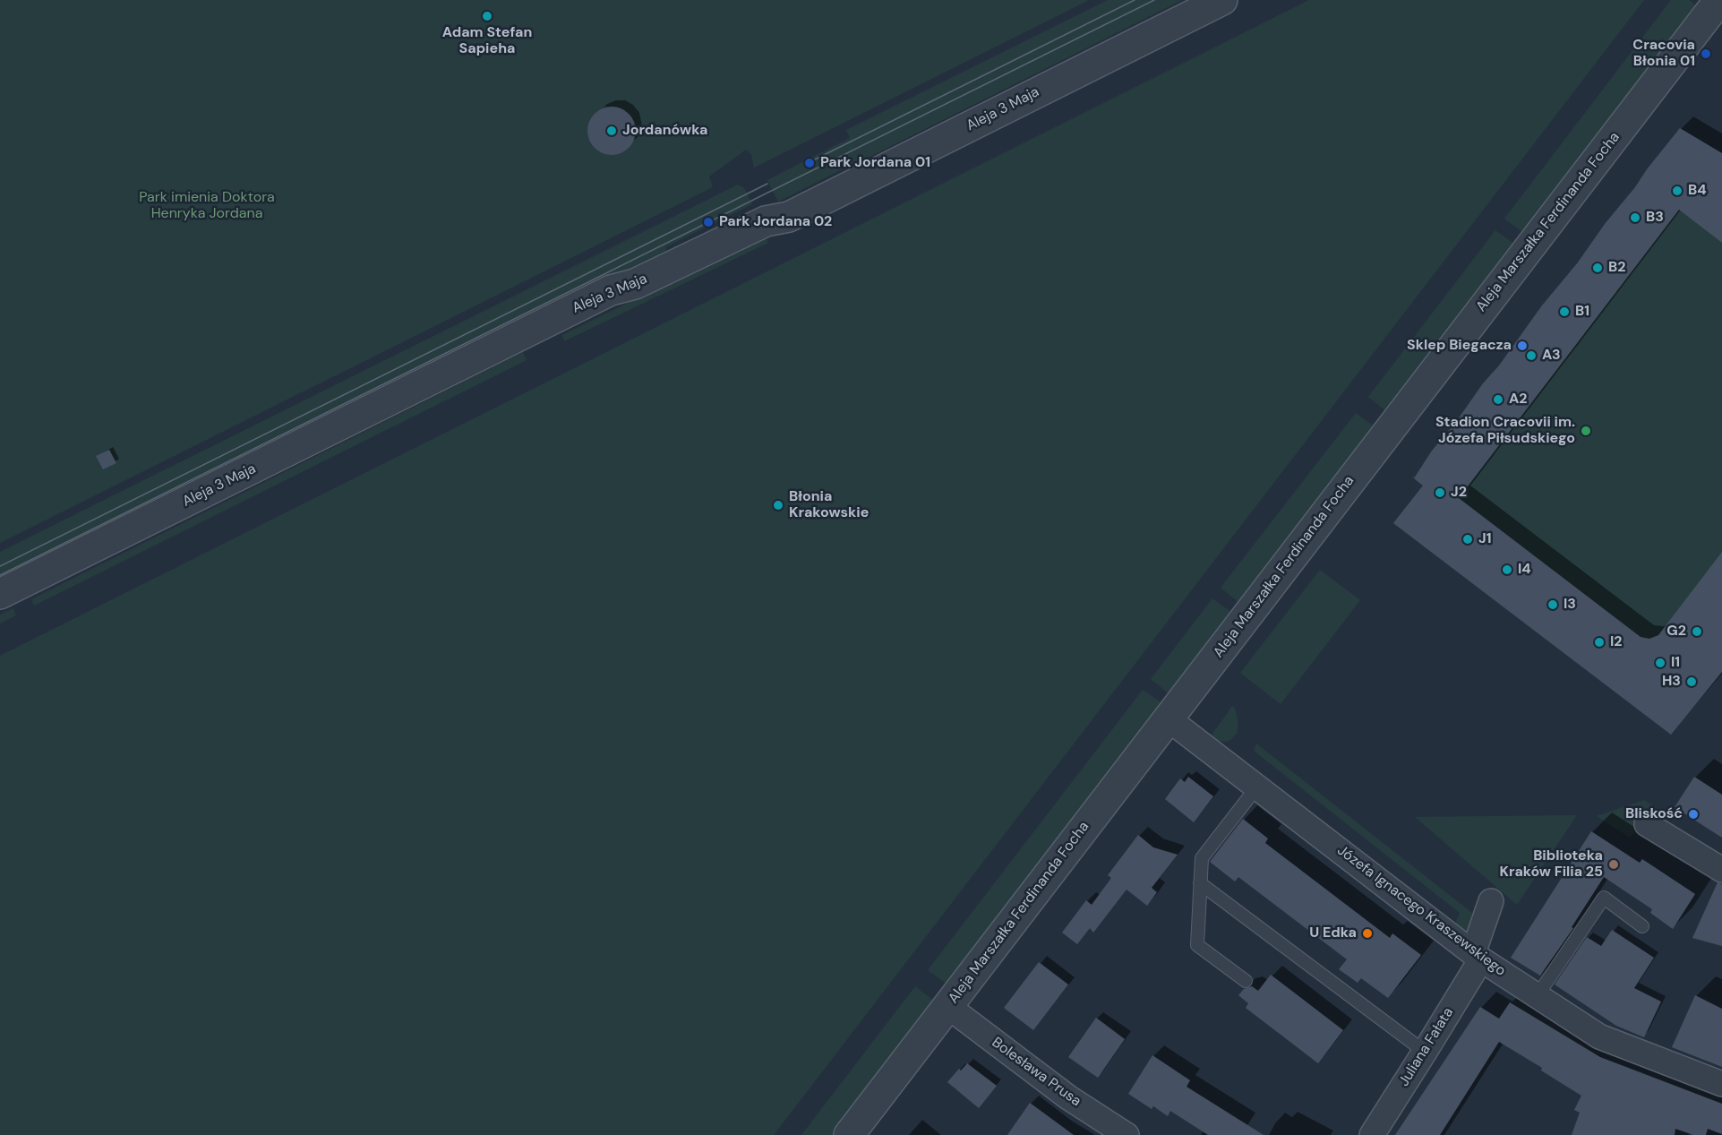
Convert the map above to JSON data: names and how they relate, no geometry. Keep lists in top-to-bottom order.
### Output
{
  "streets": {
    "street": [
      "Aleja 3 Maja",
      "Aleja Marszałka Ferdinanda Focha",
      "Józefa Ignacego Kraszewskiego",
      "Juliana Fałata",
      "Bolesława Prusa"
    ]
  },
  "crossings": [
    ["Aleja Marszałka Ferdinanda Focha", "Józefa Ignacego Kraszewskiego"],
    ["Aleja Marszałka Ferdinanda Focha", "Bolesława Prusa"],
    ["Józefa Ignacego Kraszewskiego", "Juliana Fałata"]
  ],
  "parks": ["Park imienia Doktora Henryka Jordana"],
  "places": [
    "Adam Stefan Sapieha",
    "Cracovia Błonia 01",
    "Jordanówka",
    "Park Jordana 01",
    "B4",
    "B3",
    "Park Jordana 02",
    "B2",
    "B1",
    "Sklep Biegacza",
    "A3",
    "A2",
    "Stadion Cracovii im. Józefa Piłsudskiego",
    "J2",
    "Błonia Krakowskie",
    "J1",
    "I4",
    "I3",
    "G2",
    "I2",
    "I1",
    "H3",
    "Bliskość",
    "Biblioteka Kraków Filia 25",
    "U Edka"
  ]
}
